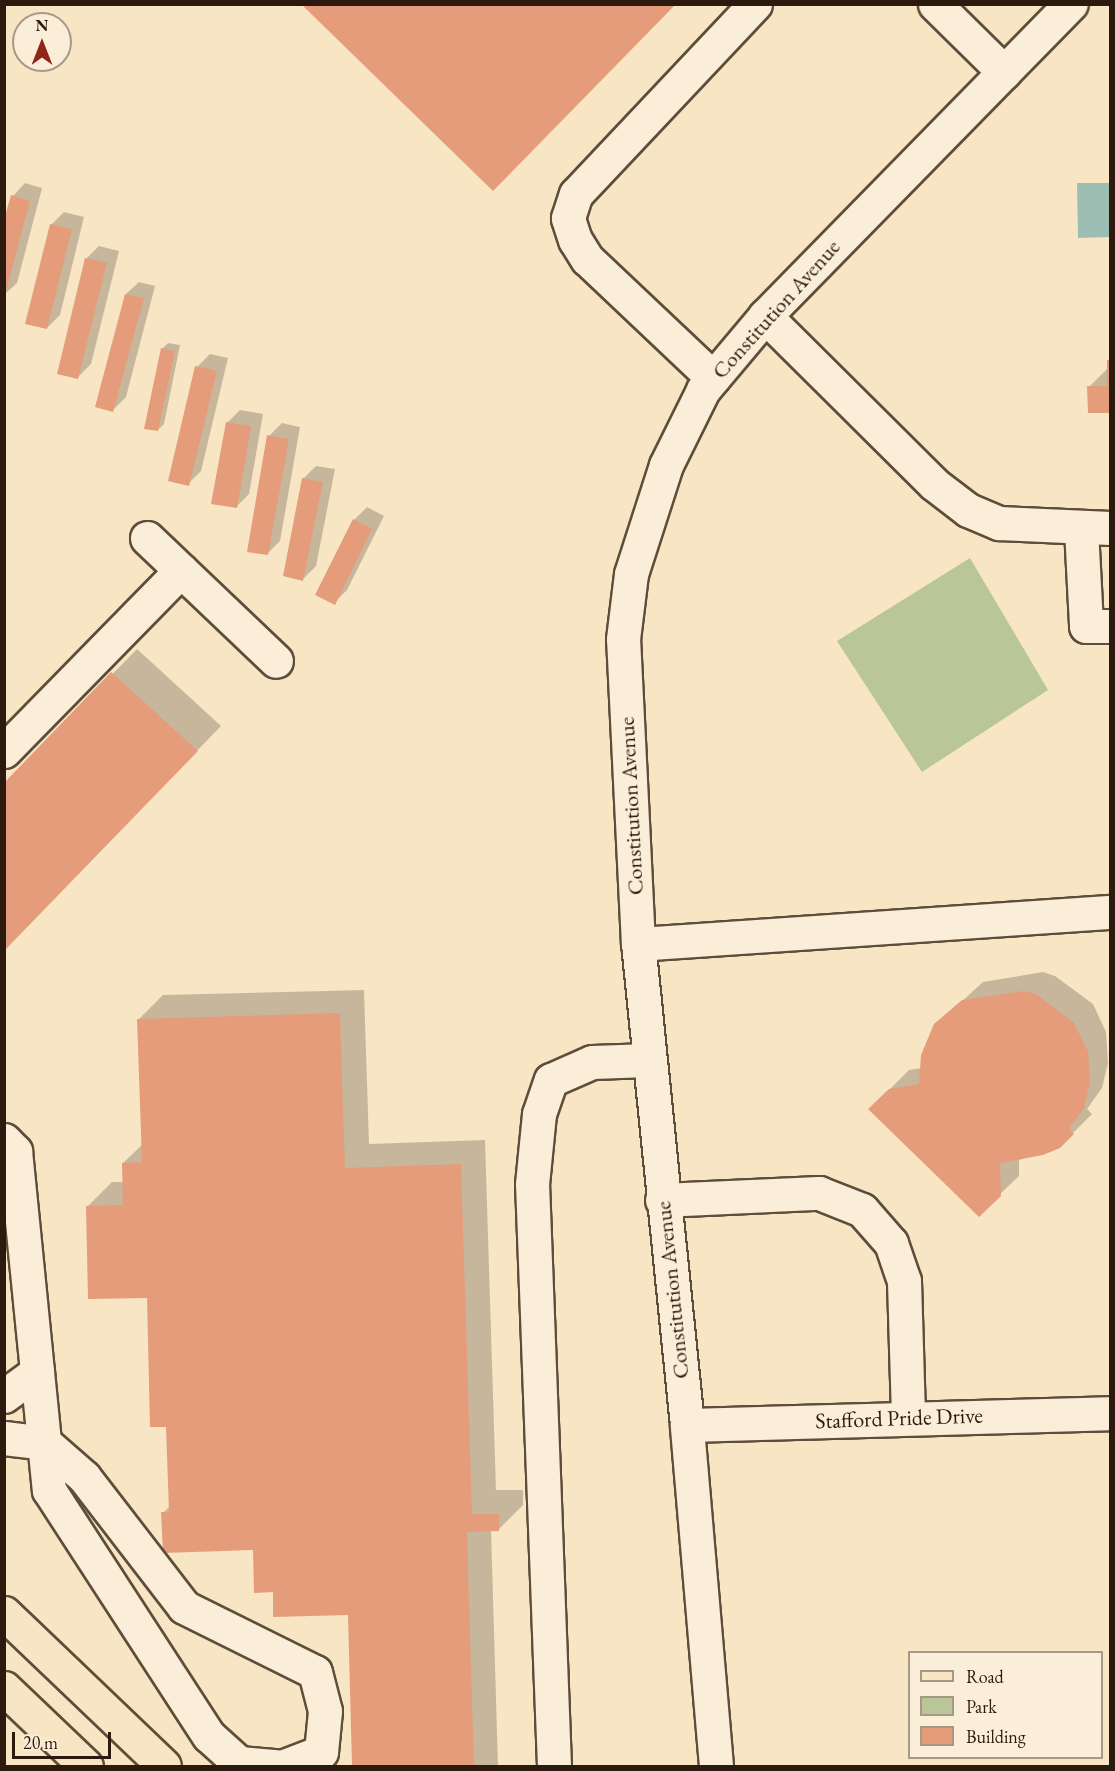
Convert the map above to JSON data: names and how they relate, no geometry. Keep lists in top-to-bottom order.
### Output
{
  "streets": {
    "street": ["Constitution Avenue", "Stafford Pride Drive"]
  },
  "crossings": [
    ["Constitution Avenue", "Stafford Pride Drive"]
  ],
  "legend": ["Road", "Park", "Building"],
  "scale_bar": "20 m",
  "north": "top"
}
